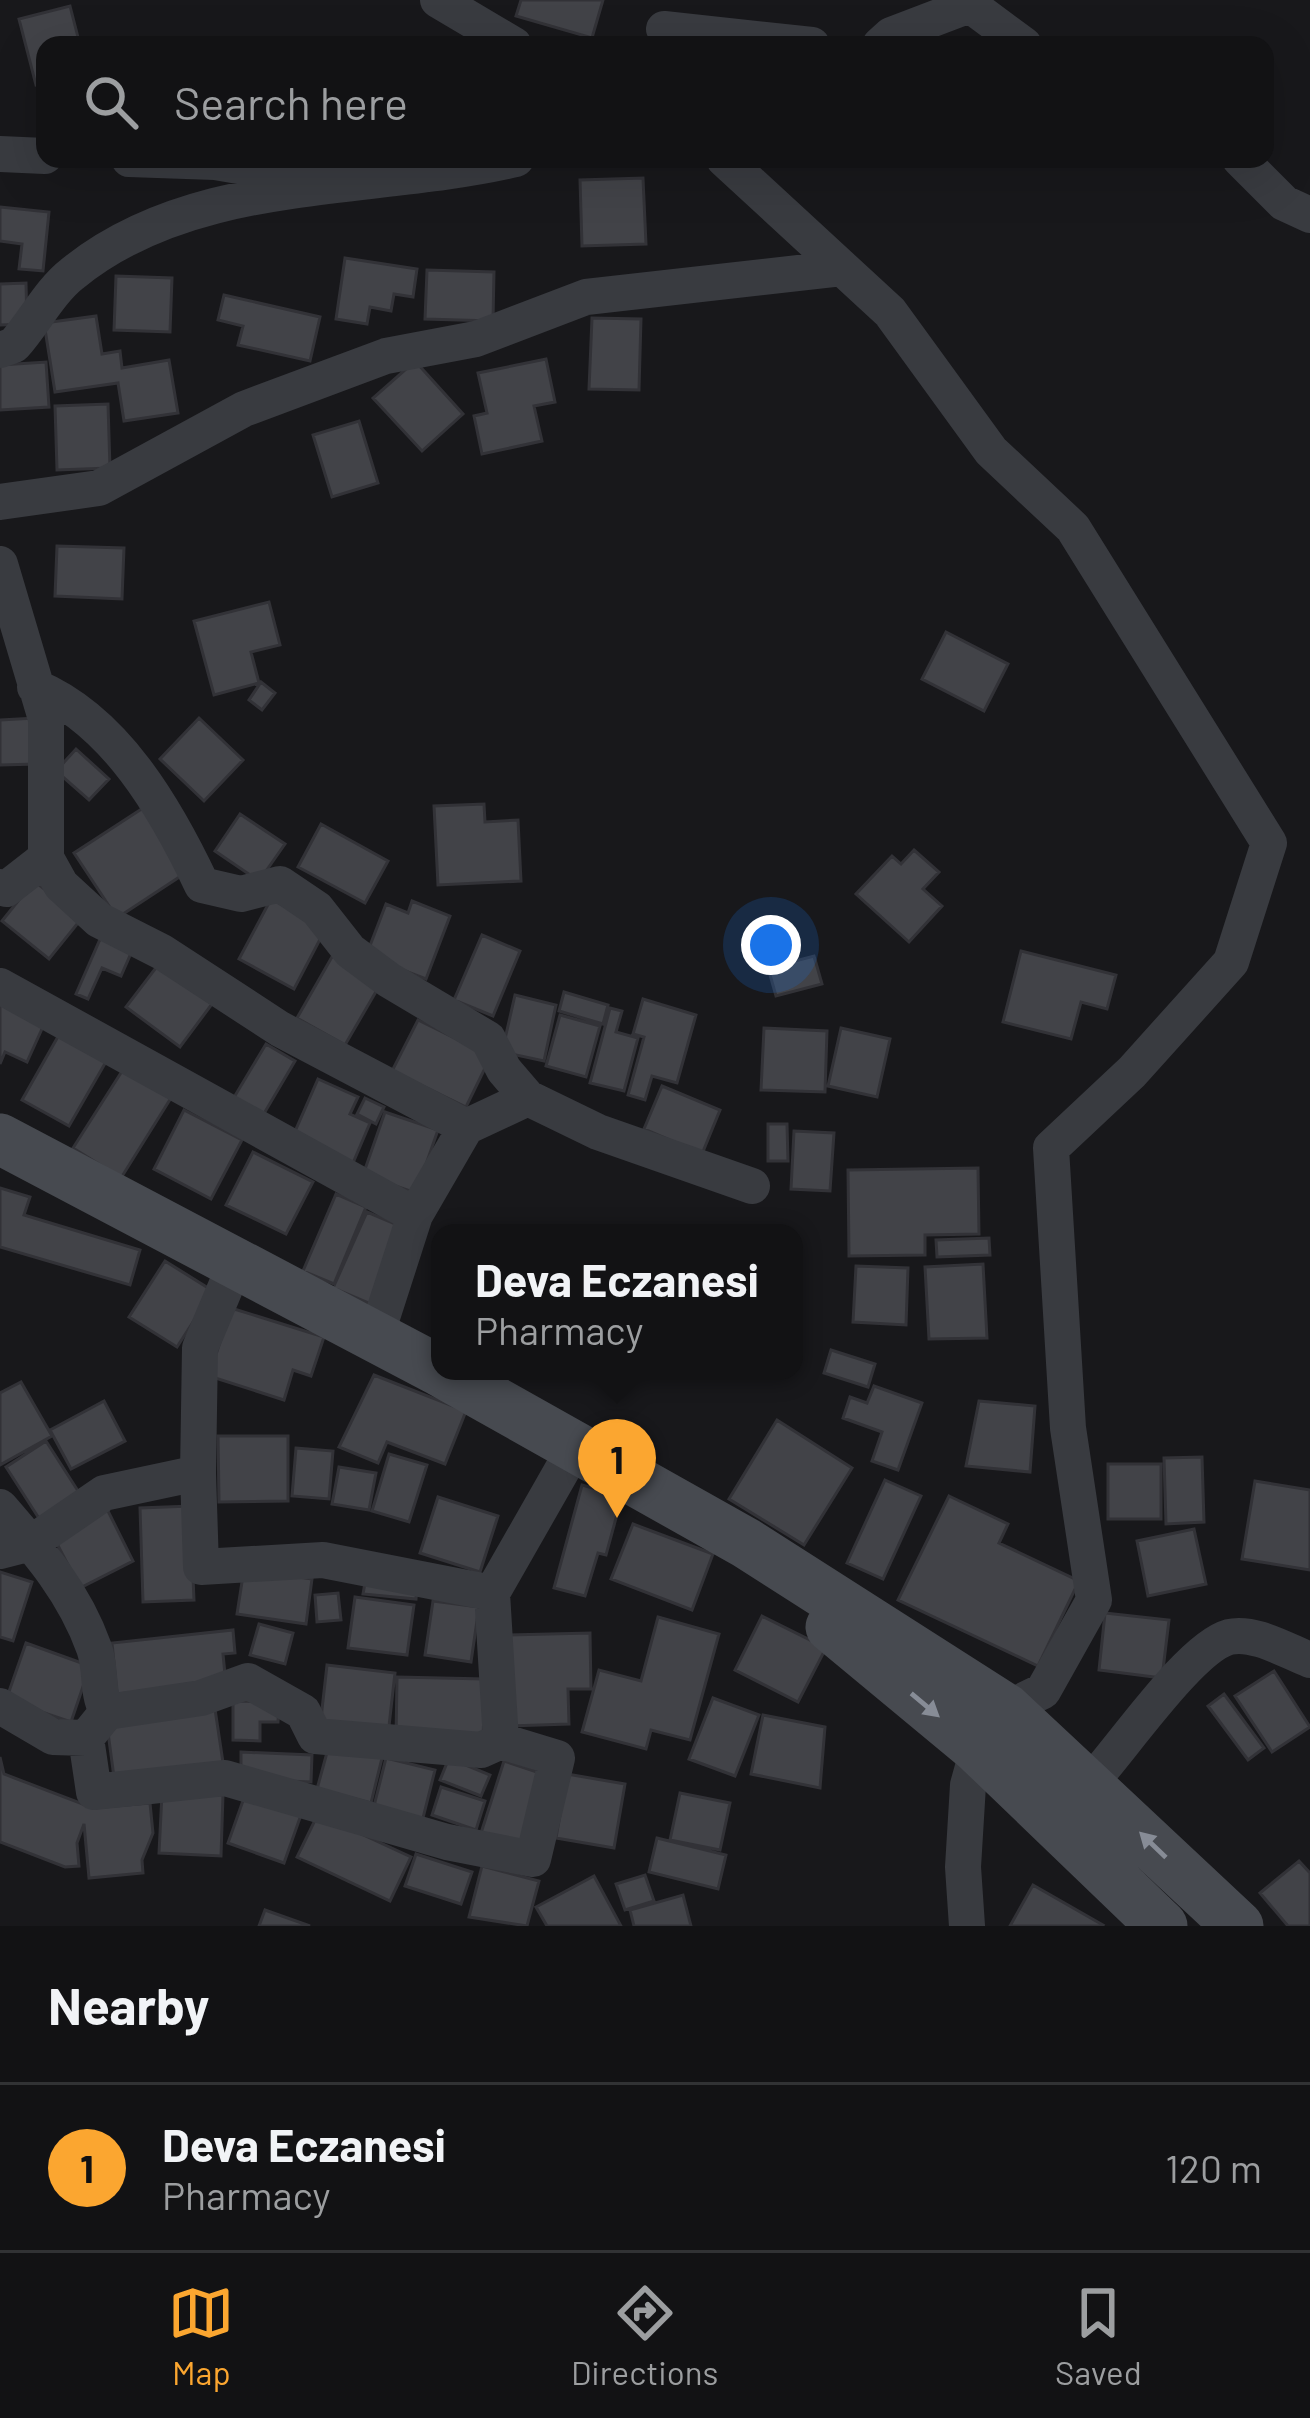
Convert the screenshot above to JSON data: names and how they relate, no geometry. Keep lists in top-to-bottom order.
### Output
{
  "page": {
    "search": "Search here",
    "popup": ["Deva Eczanesi", "Pharmacy"],
    "pins": "1",
    "heading": "Nearby",
    "list": [
      {
        "mark": "1",
        "name": "Deva Eczanesi",
        "note": "Pharmacy",
        "value": "120 m"
      }
    ],
    "nav": ["Map", "Directions", "Saved"]
  }
}
